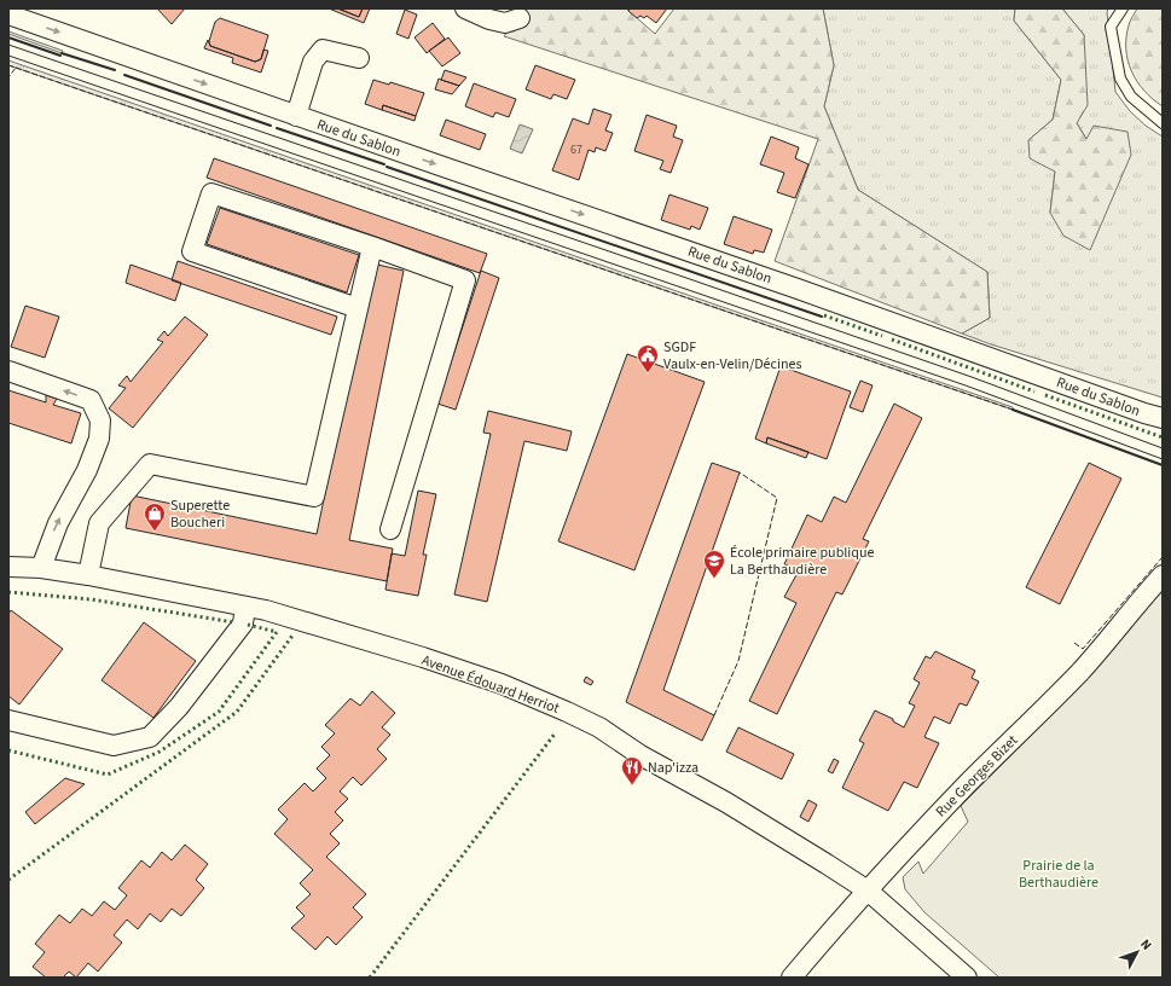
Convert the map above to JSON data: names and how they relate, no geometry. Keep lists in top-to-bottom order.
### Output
{
  "streets": {
    "street": ["Rue du Sablon", "Avenue Édouard Herriot", "Rue Georges Bizet"]
  },
  "crossings": [
    ["Avenue Édouard Herriot", "Rue Georges Bizet"]
  ],
  "one_way": ["Rue du Sablon"],
  "parks": ["Prairie de la Berthaudière"],
  "places": {
    "public building": ["SGDF Vaulx-en-Velin/Décines"],
    "shop": ["Superette Boucheri"],
    "school or university": ["École primaire publique La Berthaudière"],
    "restaurant": ["Nap'izza"]
  },
  "house_numbers": ["67"],
  "north": "top right"
}
